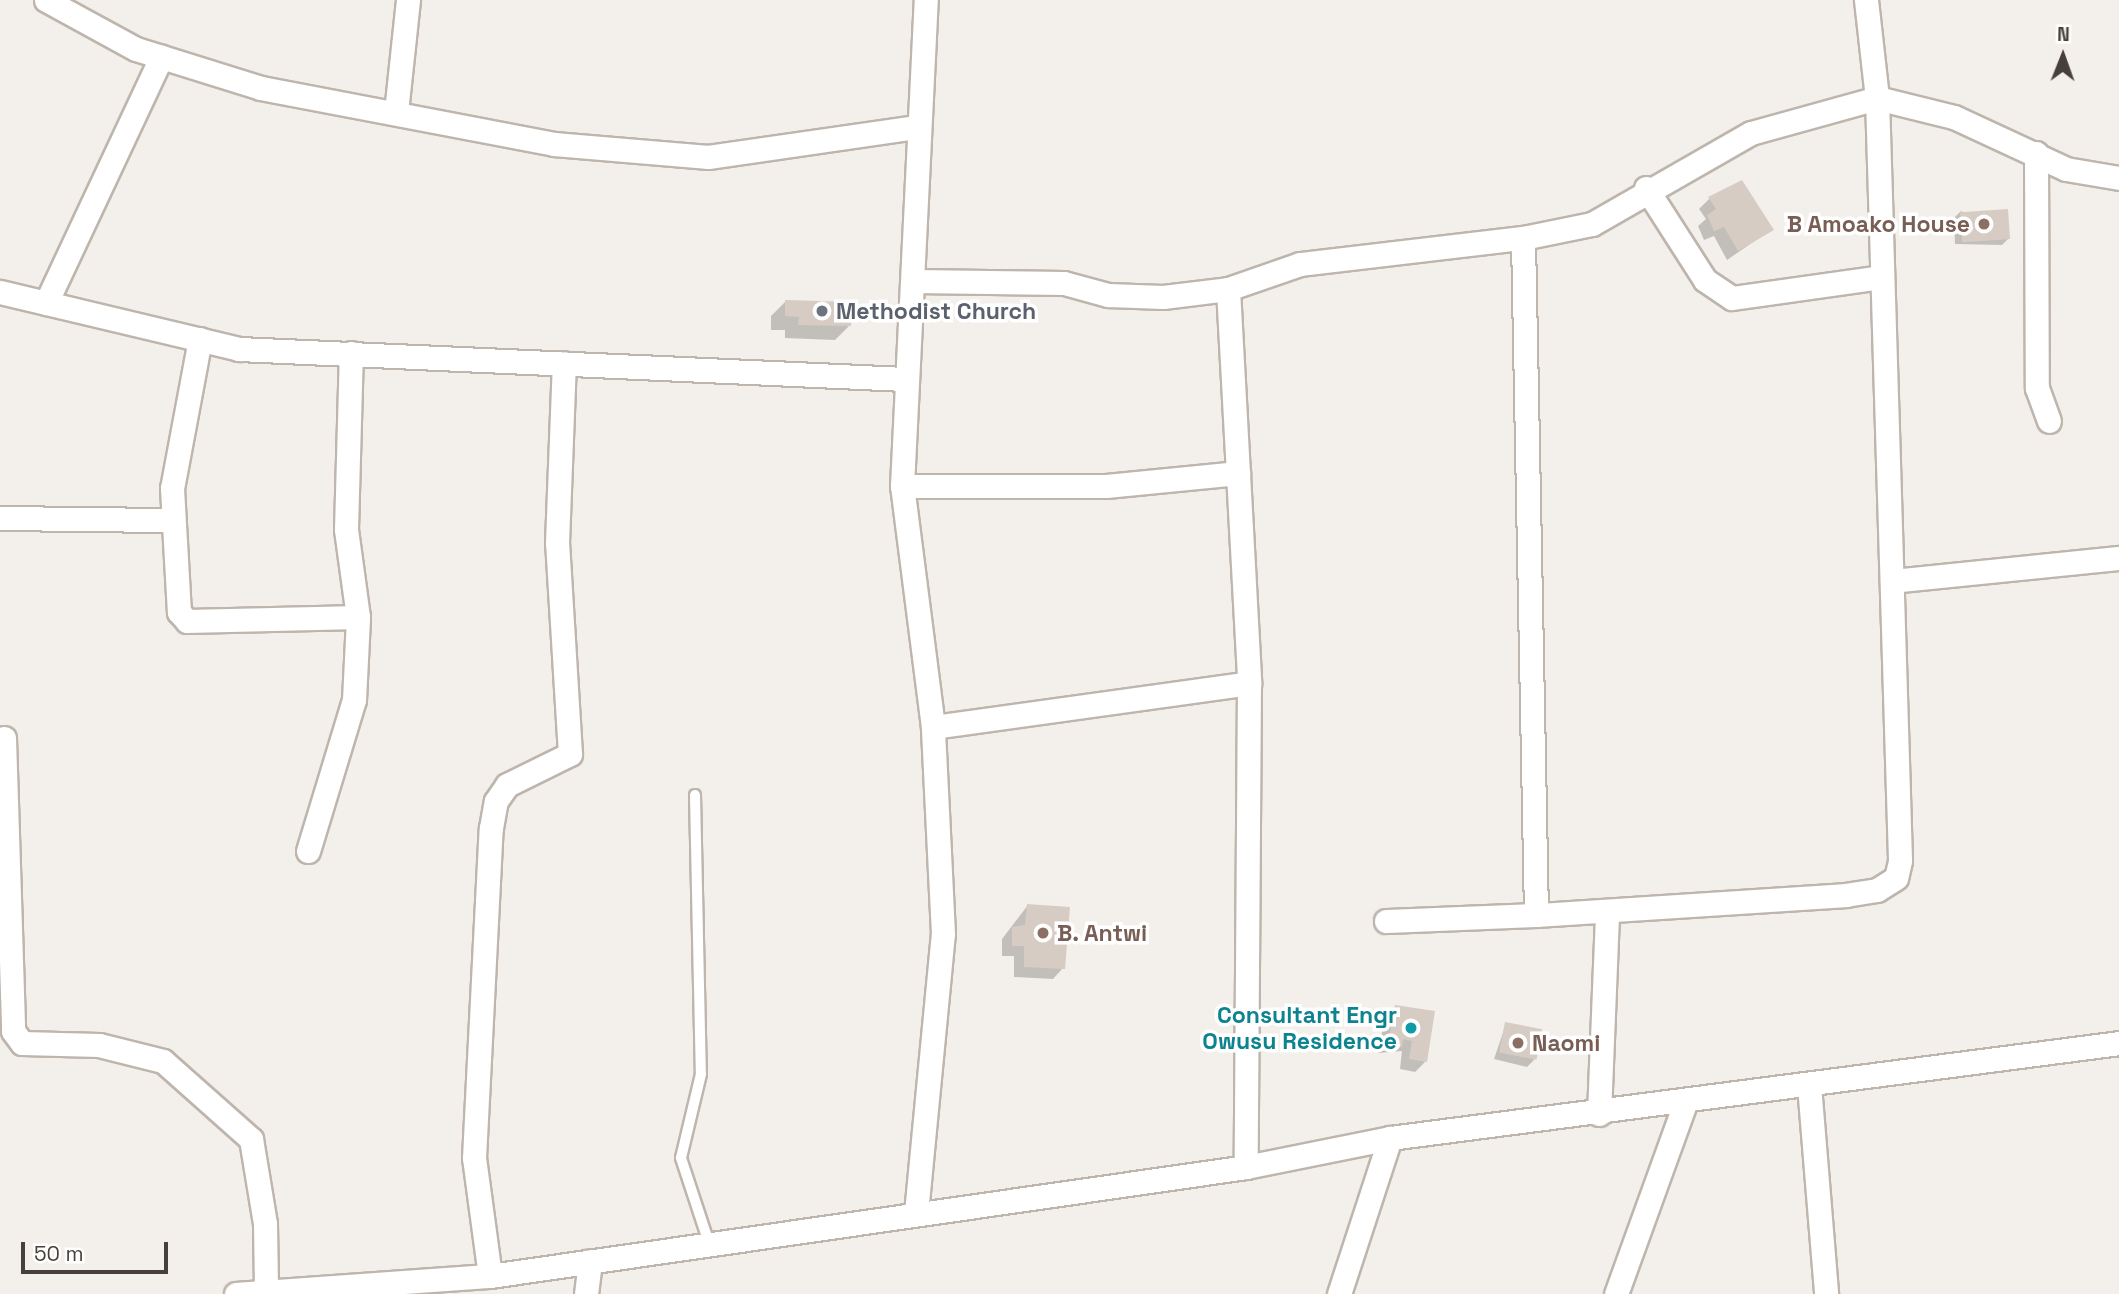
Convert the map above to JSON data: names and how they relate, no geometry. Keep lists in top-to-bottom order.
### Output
{
  "places": [
    "B Amoako House",
    "Methodist Church",
    "B. Antwi",
    "Consultant Engr Owusu Residence",
    "Naomi"
  ],
  "scale_bar": "50 m",
  "north": "top"
}
